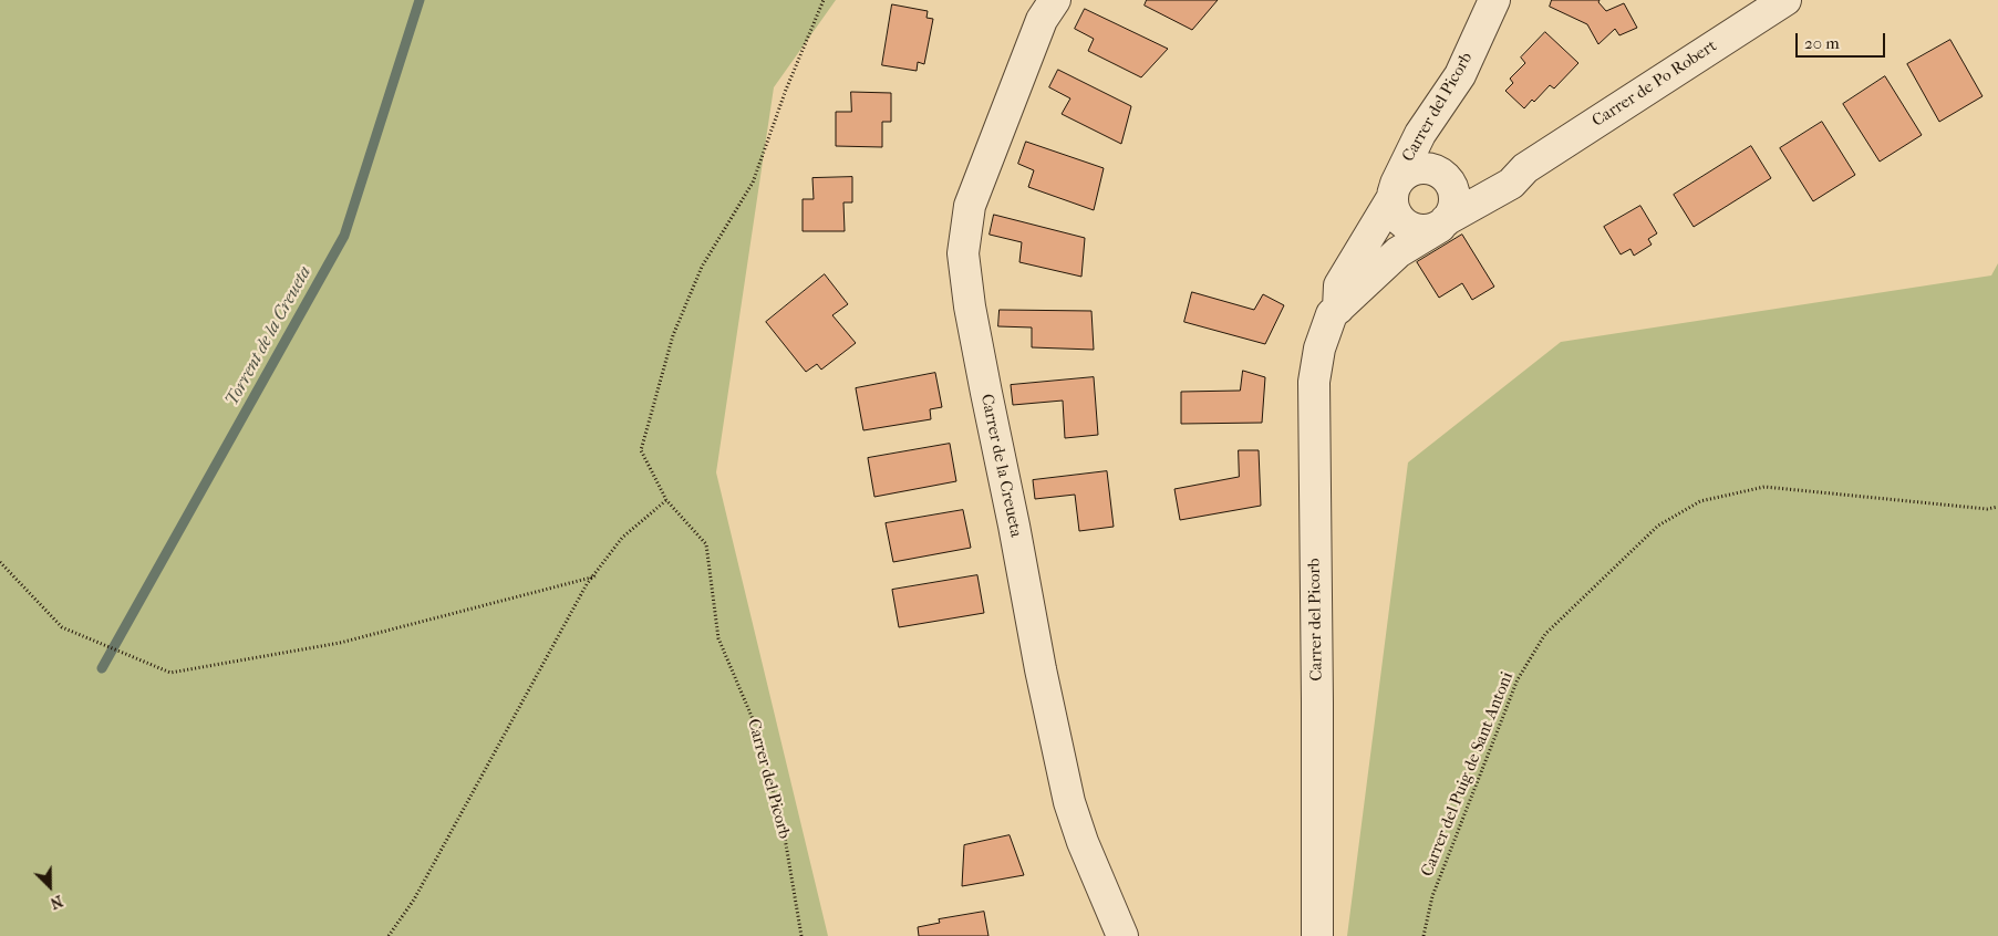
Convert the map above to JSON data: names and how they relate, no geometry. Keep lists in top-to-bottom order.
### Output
{
  "streets": {
    "street": ["Carrer de Po Robert", "Carrer del Picorb", "Carrer de la Creueta"],
    "path": ["Carrer del Puig de Sant Antoni"]
  },
  "crossings": [
    ["Carrer de Po Robert", "Carrer del Picorb"]
  ],
  "water": ["Torrent de la Creueta"],
  "scale_bar": "20 m",
  "north": "bottom right"
}
